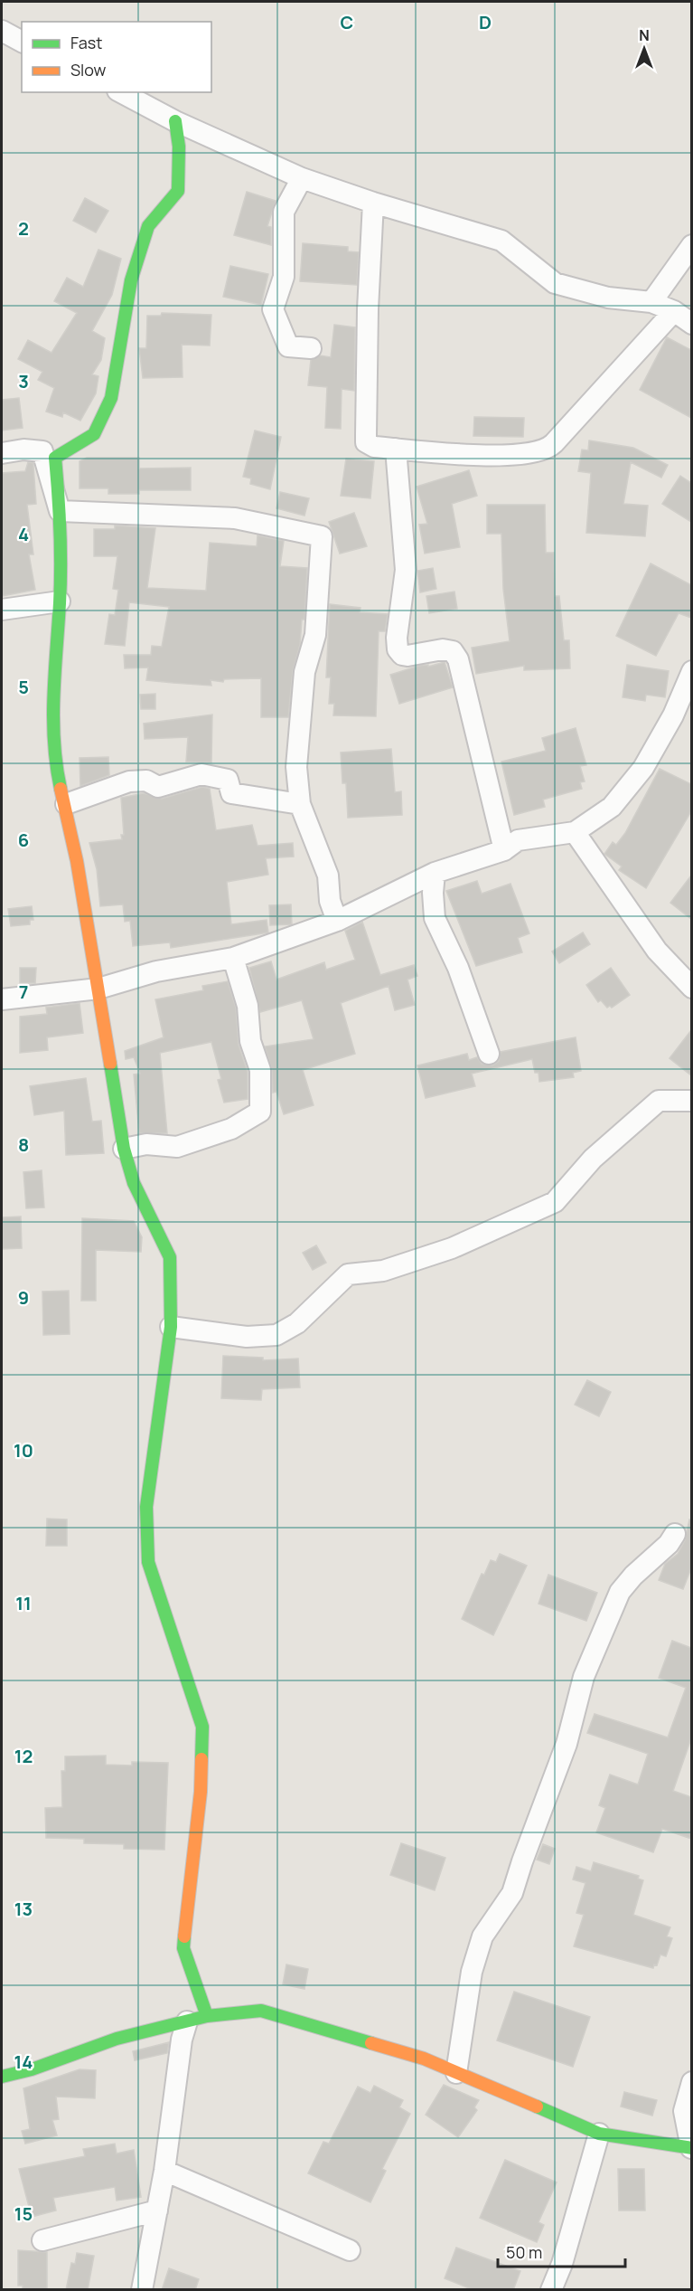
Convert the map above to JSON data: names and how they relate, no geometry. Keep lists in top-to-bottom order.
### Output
{
  "legend": ["Fast", "Slow"],
  "scale_bar": "50 m",
  "north": "top",
  "grid": {
    "columns": ["C", "D"],
    "rows": [
      "2",
      "3",
      "4",
      "5",
      "6",
      "7",
      "8",
      "9",
      "10",
      "11",
      "12",
      "13",
      "14",
      "15"
    ]
  }
}
